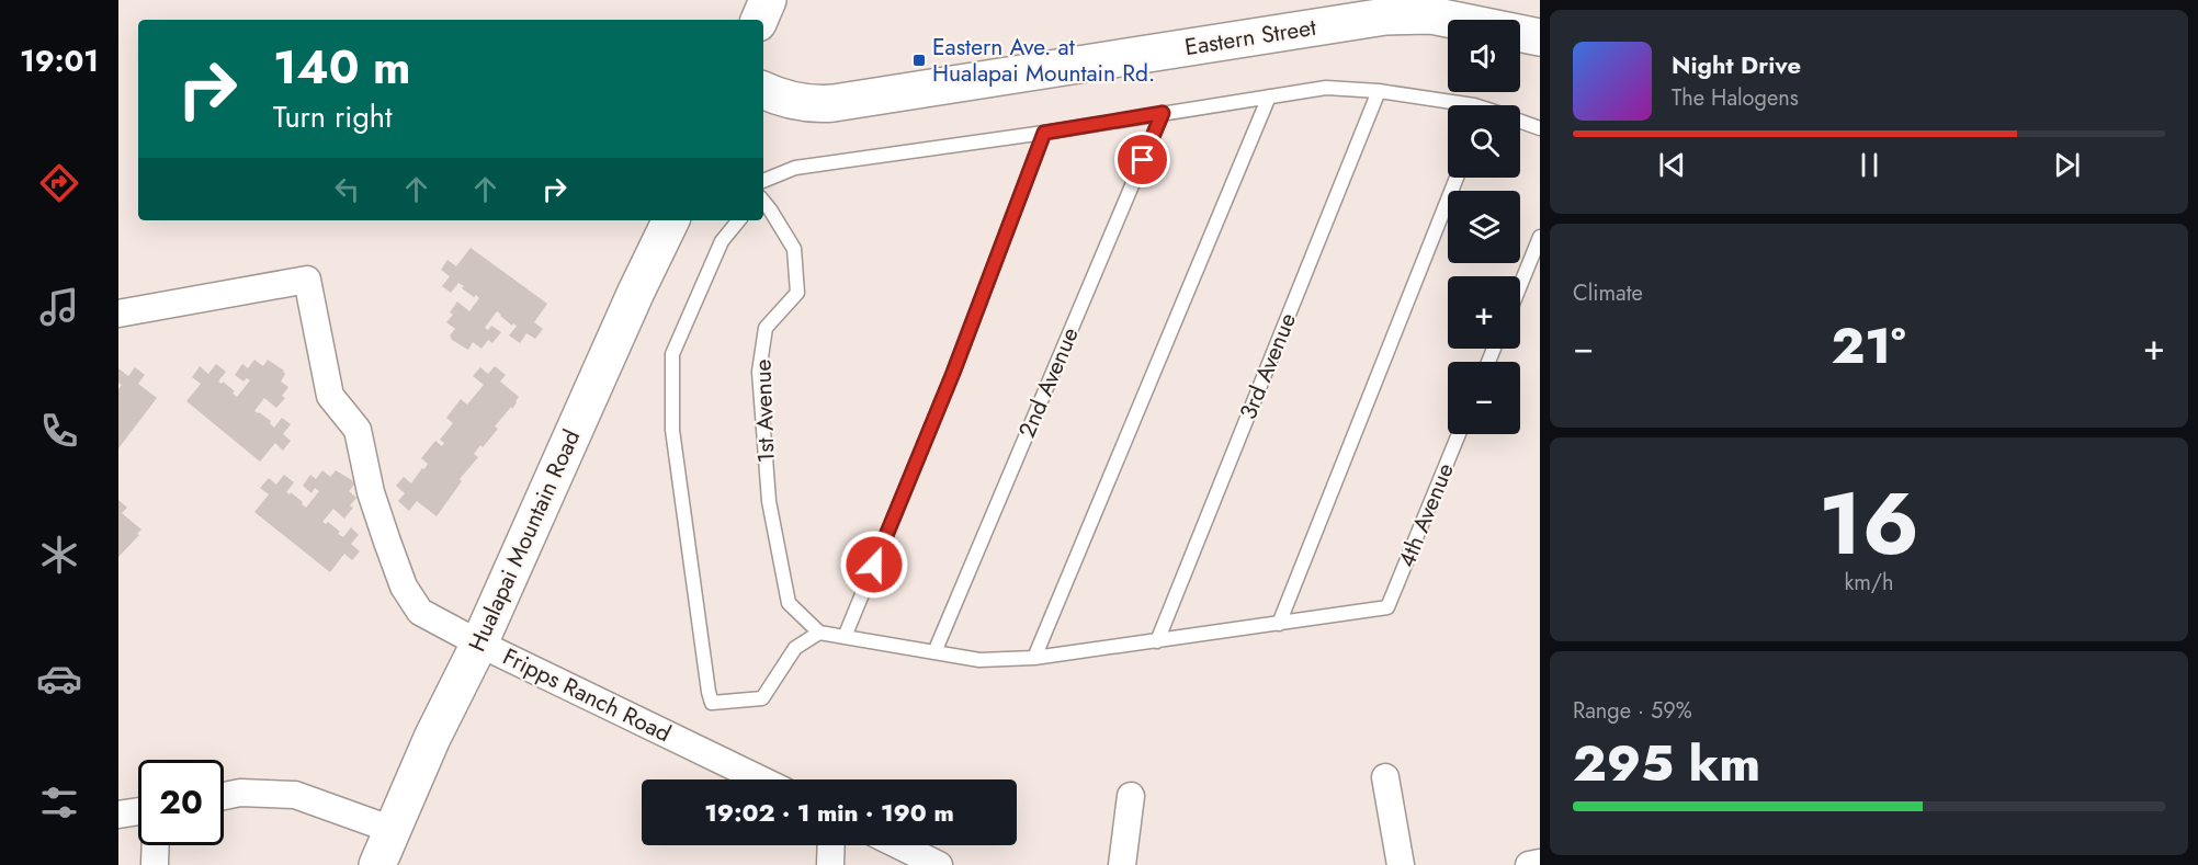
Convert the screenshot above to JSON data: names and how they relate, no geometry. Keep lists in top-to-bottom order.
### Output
{
  "streets": {
    "main road": ["Eastern Street", "Hualapai Mountain Road"],
    "street": ["Fripps Ranch Road"],
    "lane": [
      "3rd Avenue",
      "2nd Avenue",
      "1st Avenue",
      "4th Avenue"
    ]
  },
  "crossings": [
    ["Hualapai Mountain Road", "Fripps Ranch Road"]
  ],
  "places": {
    "transit": ["Eastern Ave. at Hualapai Mountain Rd."]
  },
  "page": {
    "tabs": "19:01",
    "map_buttons": ["+", "−"],
    "turn": ["140 m", "Turn right"],
    "song": ["Night Drive", "The Halogens"],
    "tile": [
      "Climate",
      ["16", "km/h"],
      ["Range · 59%", "295 km"]
    ],
    "heat": ["−", "21°", "+"],
    "limit": "20",
    "trip": "19:02 · 1 min · 190 m"
  }
}
